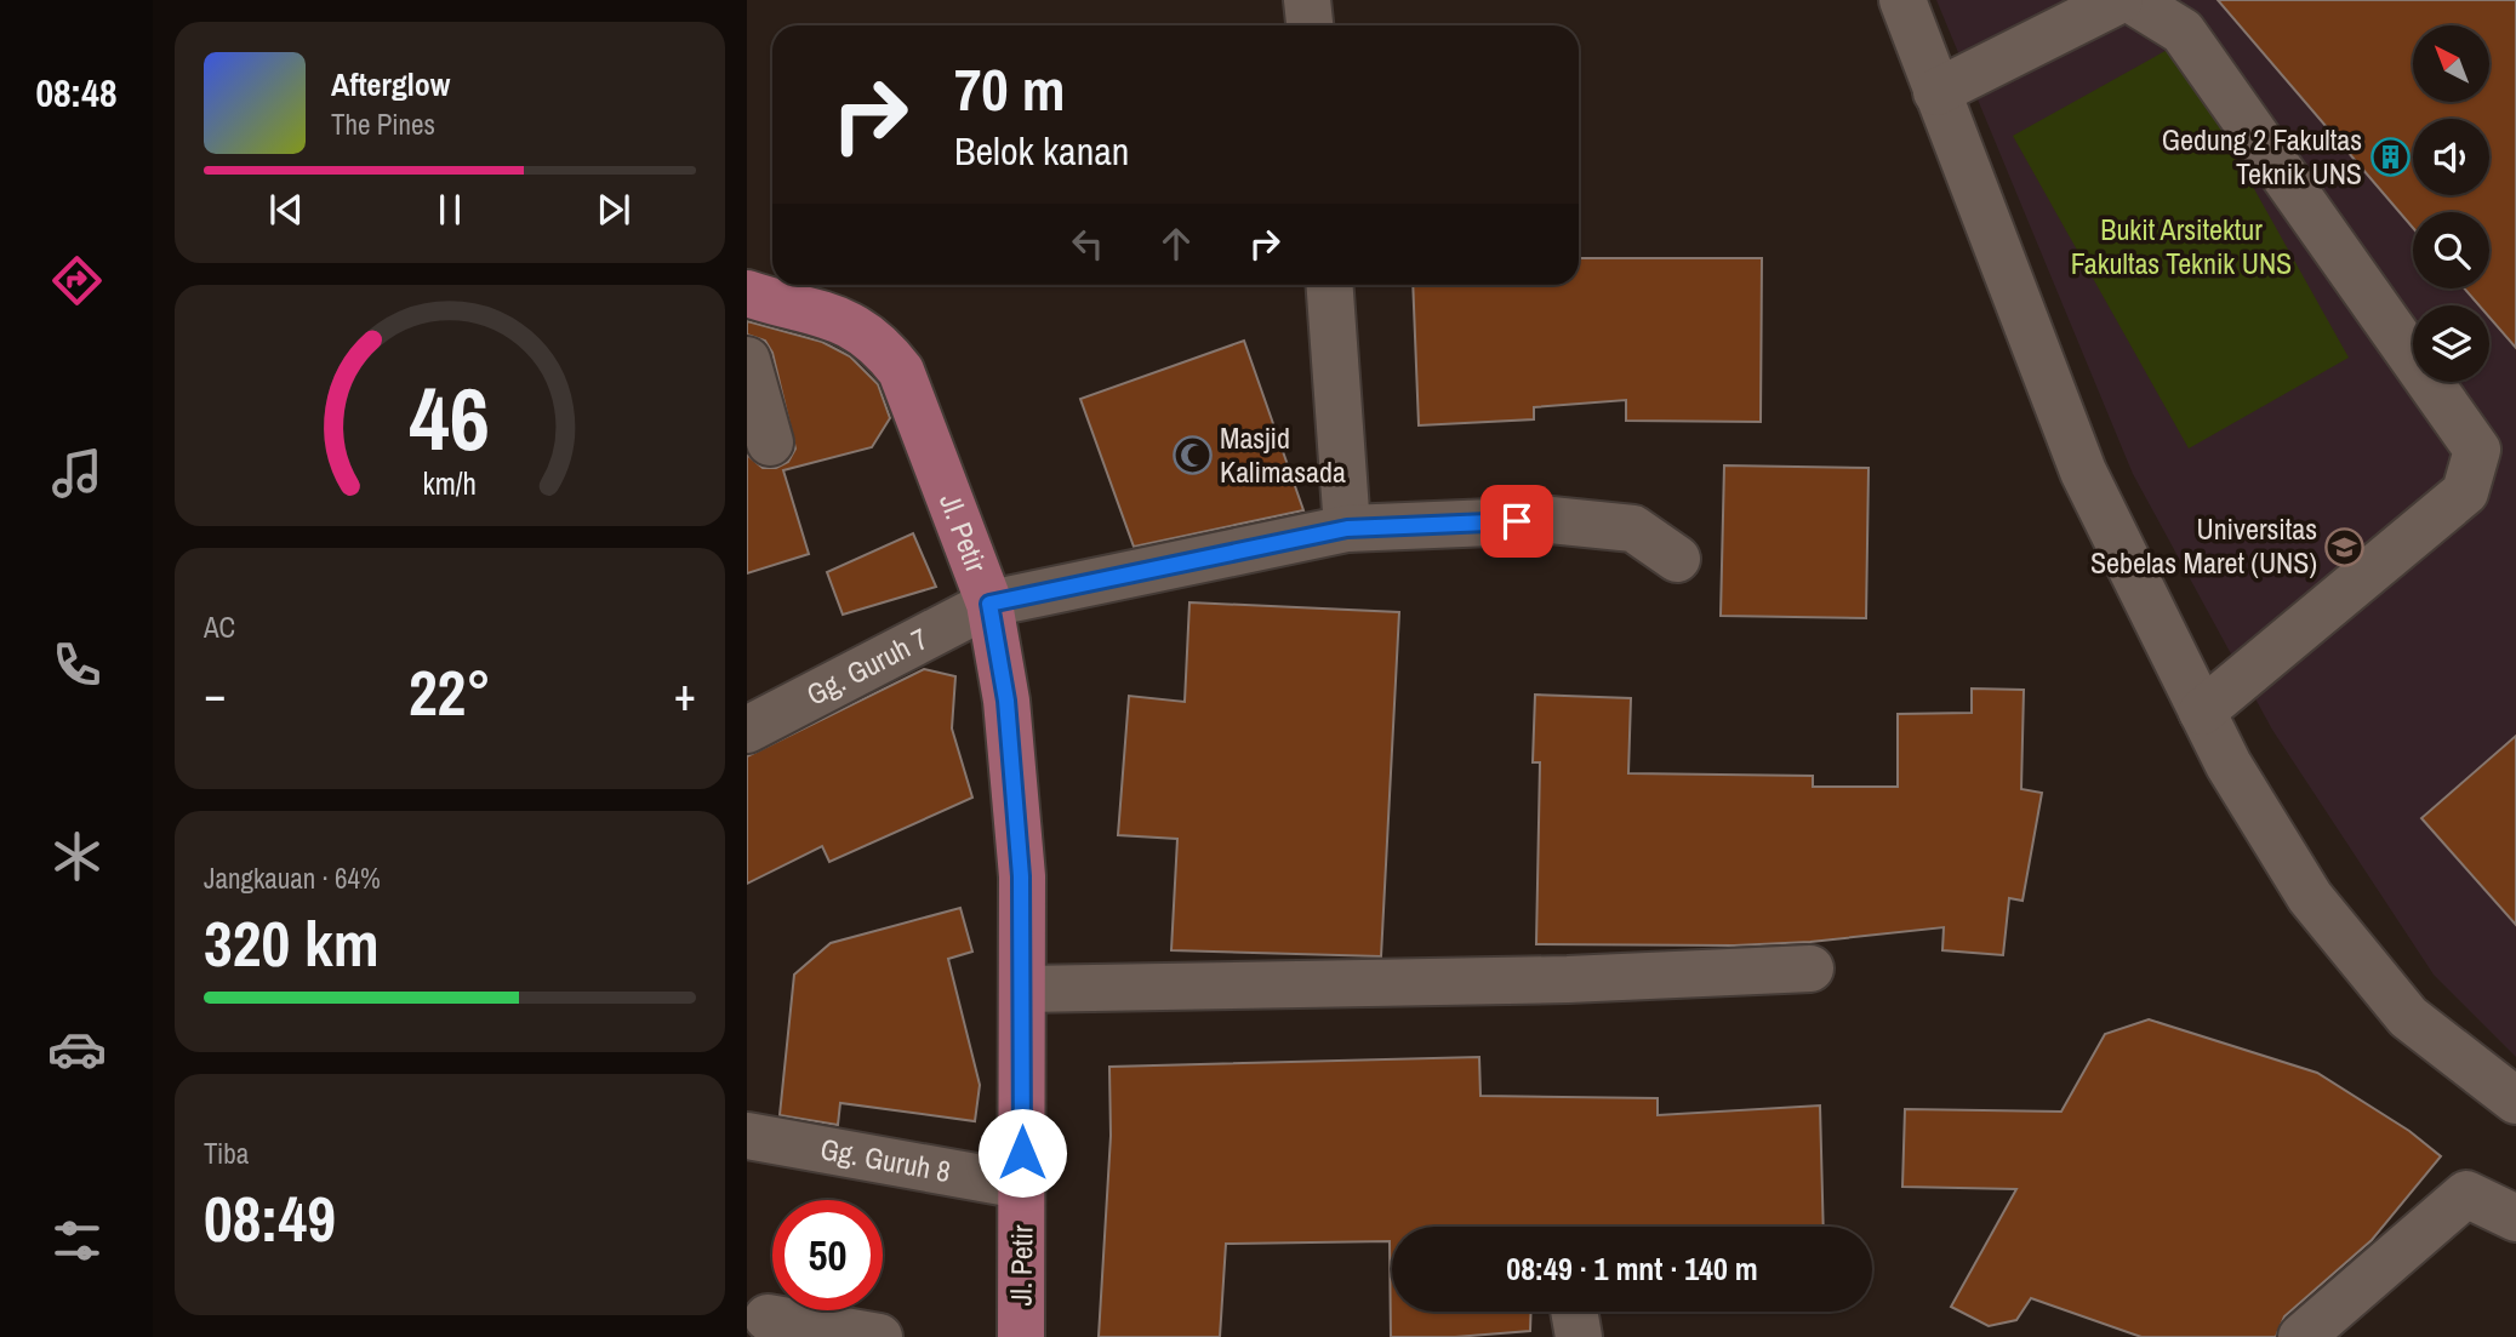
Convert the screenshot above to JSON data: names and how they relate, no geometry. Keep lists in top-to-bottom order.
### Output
{
  "streets": {
    "main road": ["Jl. Petir"],
    "street": ["Gg. Guruh 7", "Gg. Guruh 8"]
  },
  "crossings": [
    ["Jl. Petir", "Gg. Guruh 7"],
    ["Jl. Petir", "Gg. Guruh 8"]
  ],
  "parks": ["Bukit Arsitektur Fakultas Teknik UNS"],
  "places": {
    "building": ["Gedung 2 Fakultas Teknik UNS"],
    "mosque": ["Masjid Kalimasada"],
    "school or university": ["Universitas Sebelas Maret (UNS)"]
  },
  "north": "top left",
  "page": {
    "tabs": "08:48",
    "turn": ["70 m", "Belok kanan"],
    "song": ["Afterglow", "The Pines"],
    "tile": [
      "AC",
      ["Jangkauan · 64%", "320 km"],
      ["Tiba", "08:49"]
    ],
    "heat": ["−", "22°", "+"],
    "limit": "50",
    "trip": "08:49 · 1 mnt · 140 m",
    "gauge": ["46", "km/h"]
  }
}
